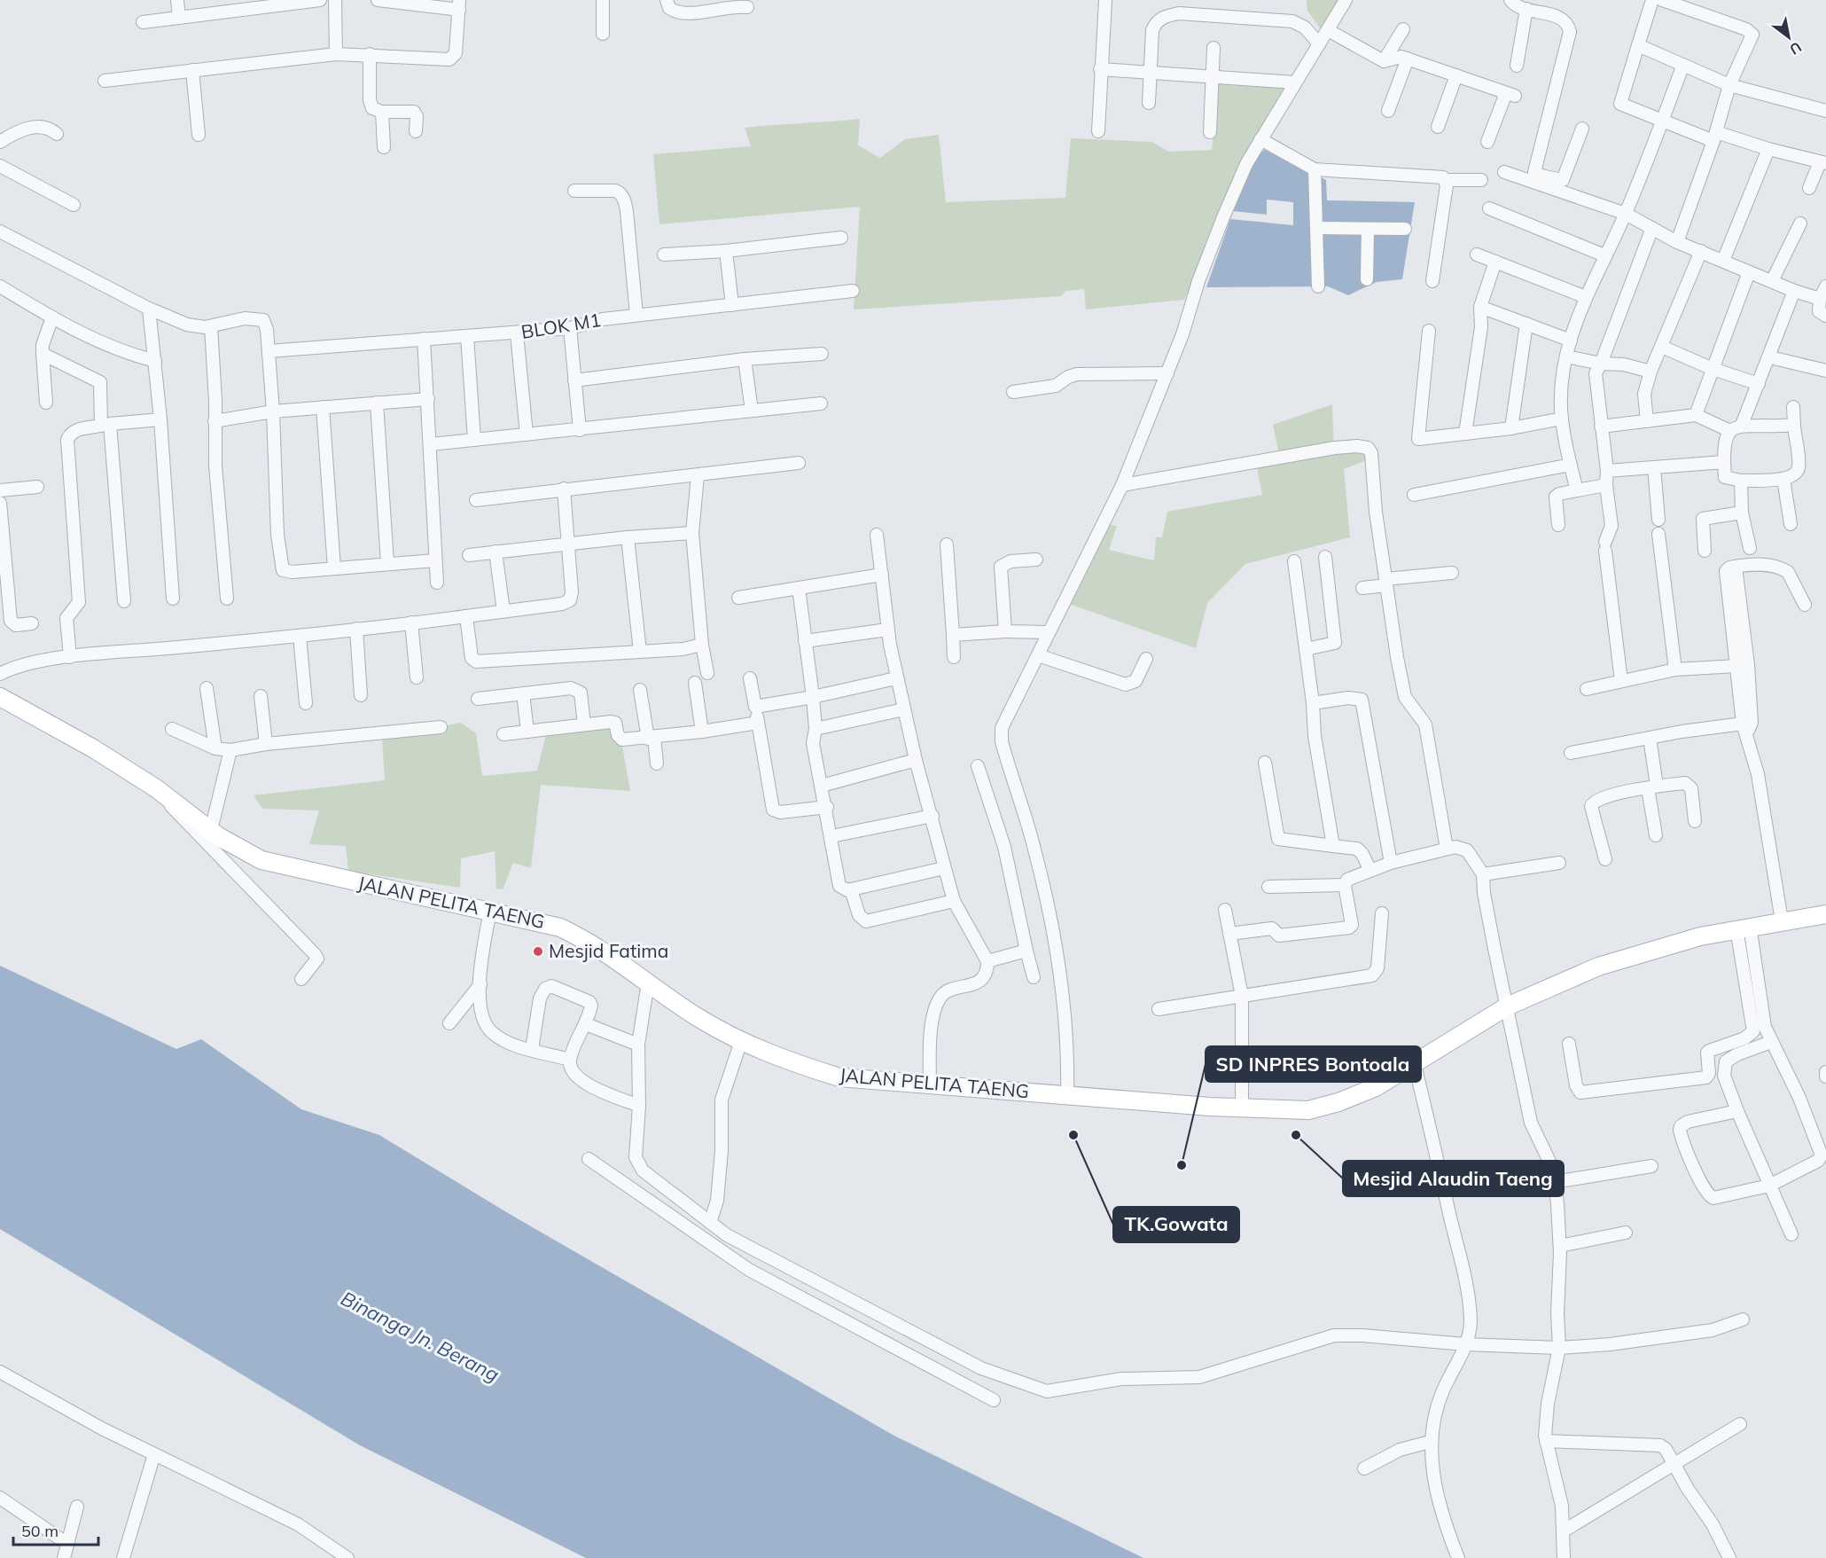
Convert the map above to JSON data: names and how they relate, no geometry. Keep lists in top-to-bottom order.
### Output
{
  "streets": {
    "street": ["BLOK M1", "JALAN PELITA TAENG"]
  },
  "water": ["Binanga Jn. Berang"],
  "places": [
    "Mesjid Fatima",
    "TK.Gowata",
    "Mesjid Alaudin Taeng",
    "SD INPRES Bontoala"
  ],
  "scale_bar": "50 m",
  "north": "bottom right"
}
